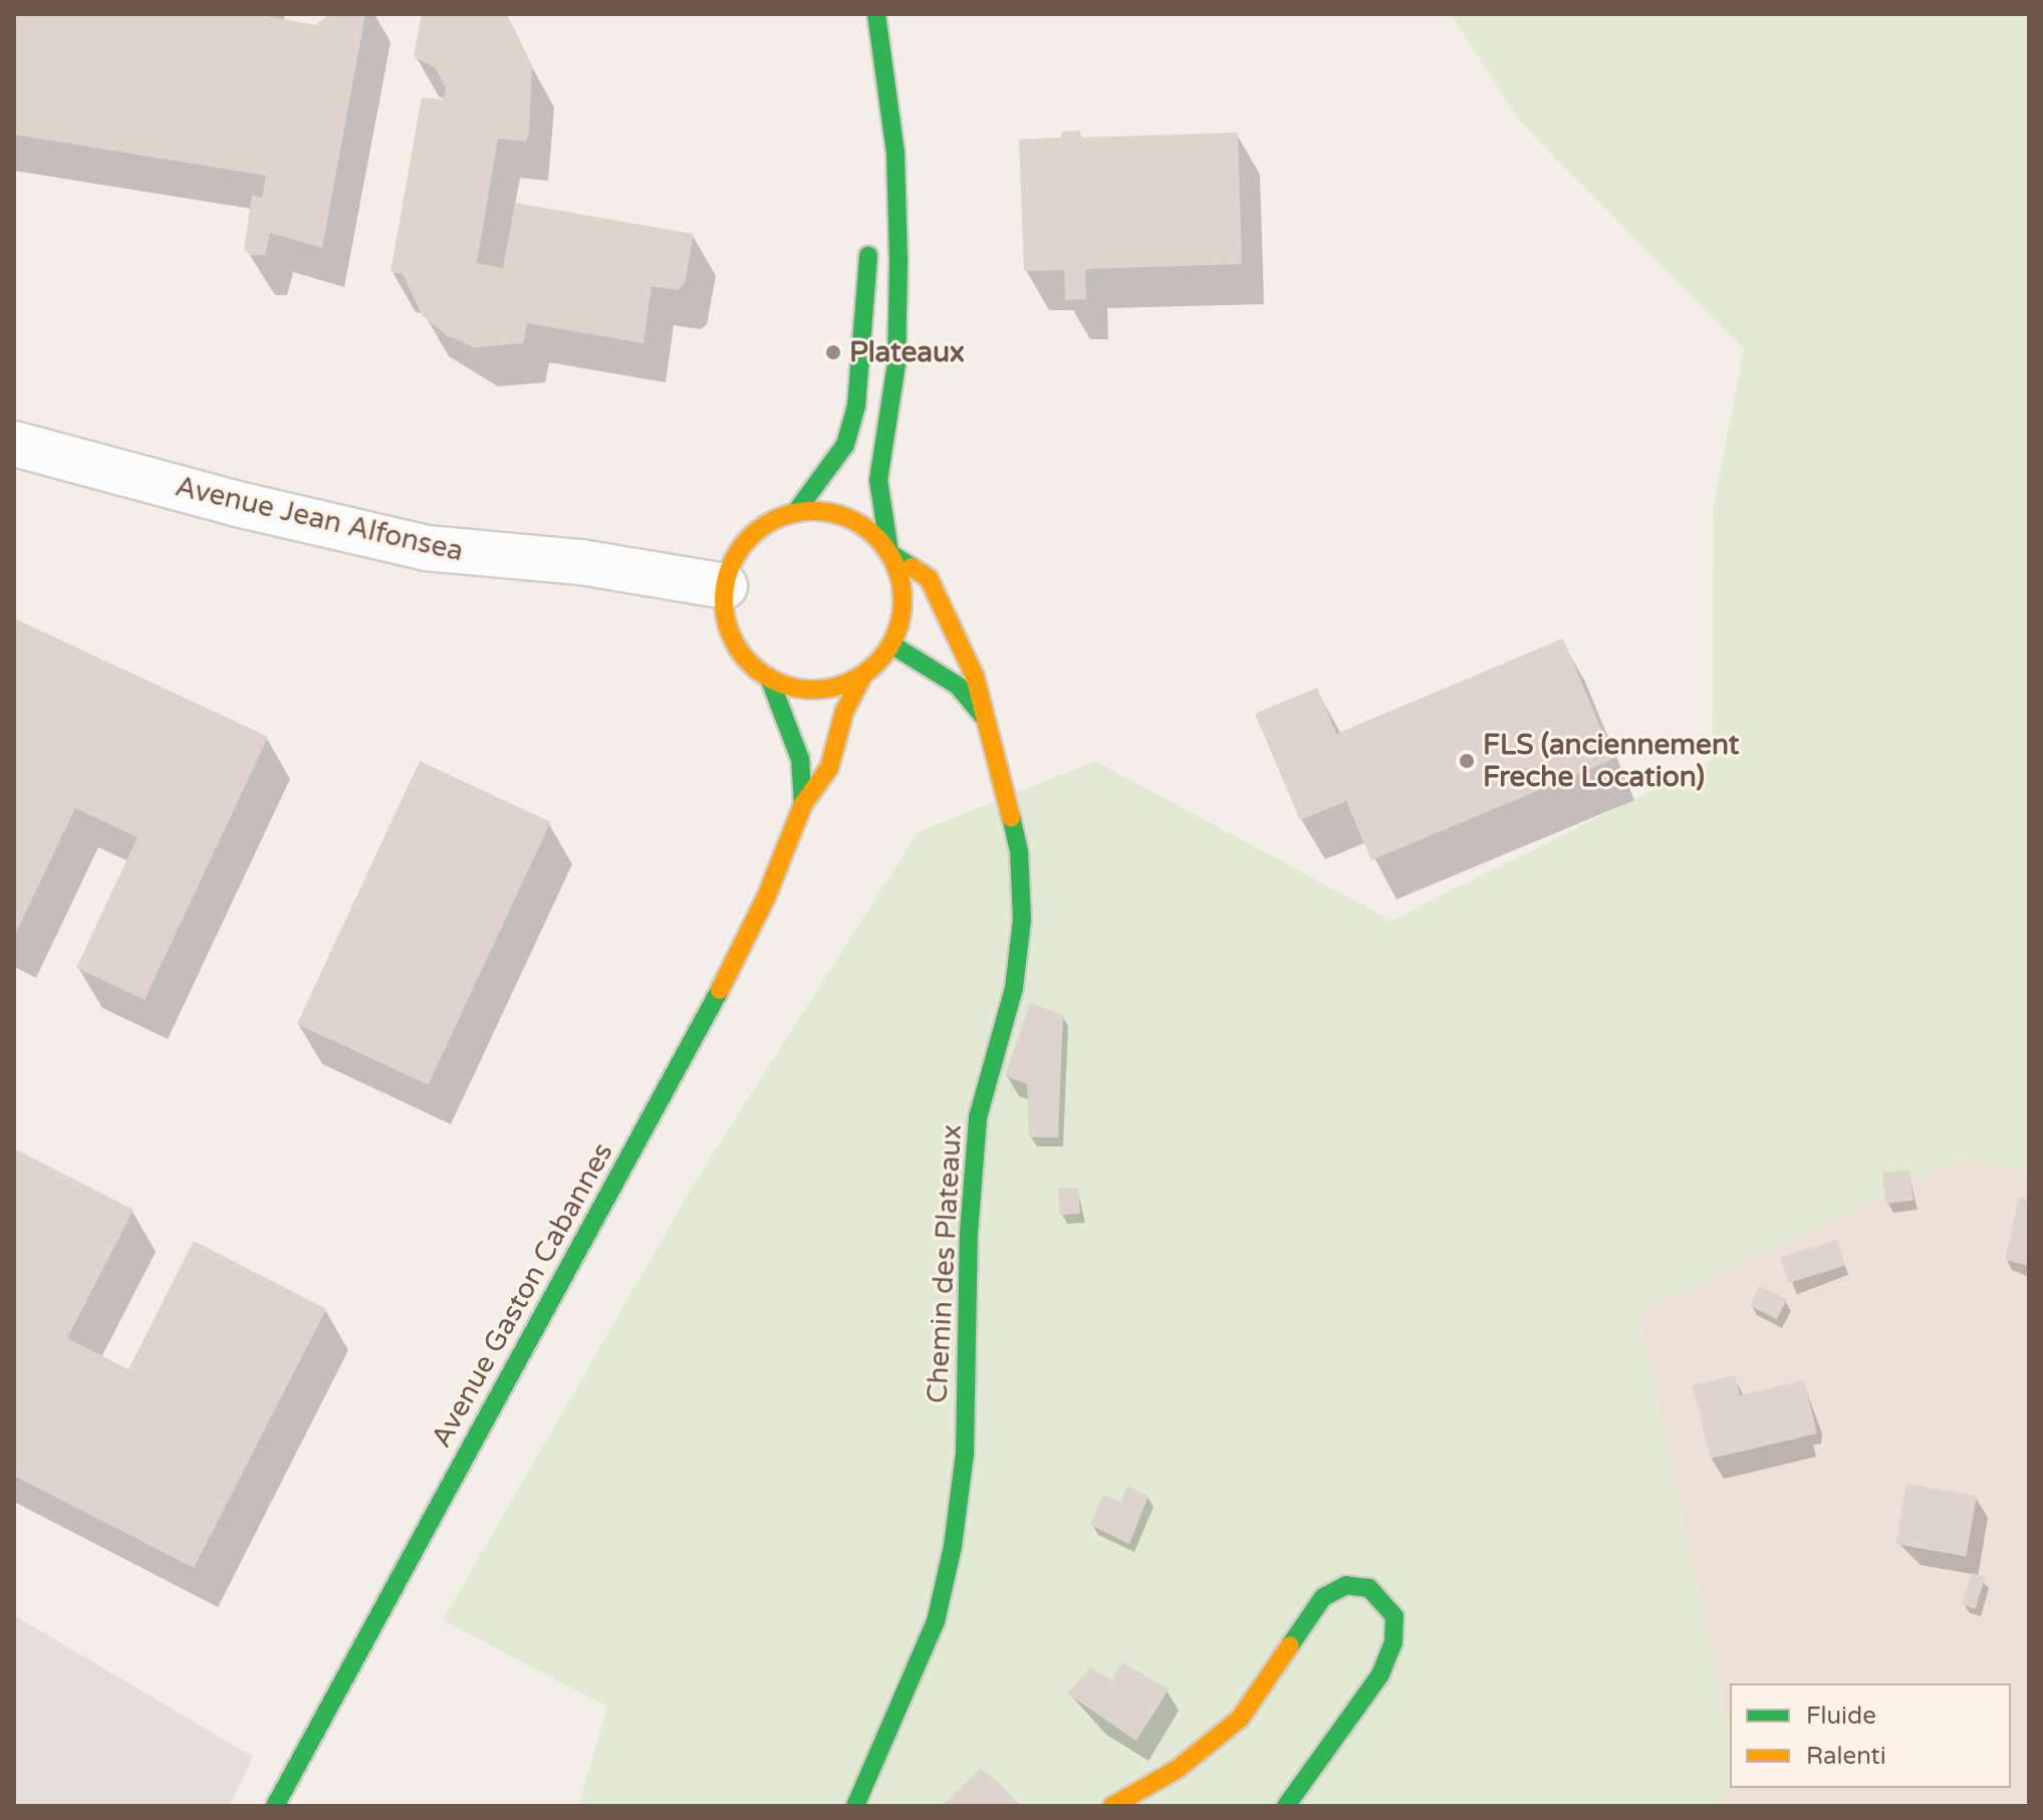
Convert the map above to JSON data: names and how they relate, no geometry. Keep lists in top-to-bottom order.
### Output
{
  "streets": {
    "main road": ["Chemin des Plateaux", "Avenue Gaston Cabannes"],
    "street": ["Avenue Jean Alfonsea"]
  },
  "crossings": [
    ["Avenue Jean Alfonsea", "Chemin des Plateaux"],
    ["Avenue Jean Alfonsea", "Avenue Gaston Cabannes"],
    ["Chemin des Plateaux", "Avenue Gaston Cabannes"]
  ],
  "places": ["Plateaux", "FLS (anciennement Freche Location)"],
  "legend": ["Fluide", "Ralenti"]
}
